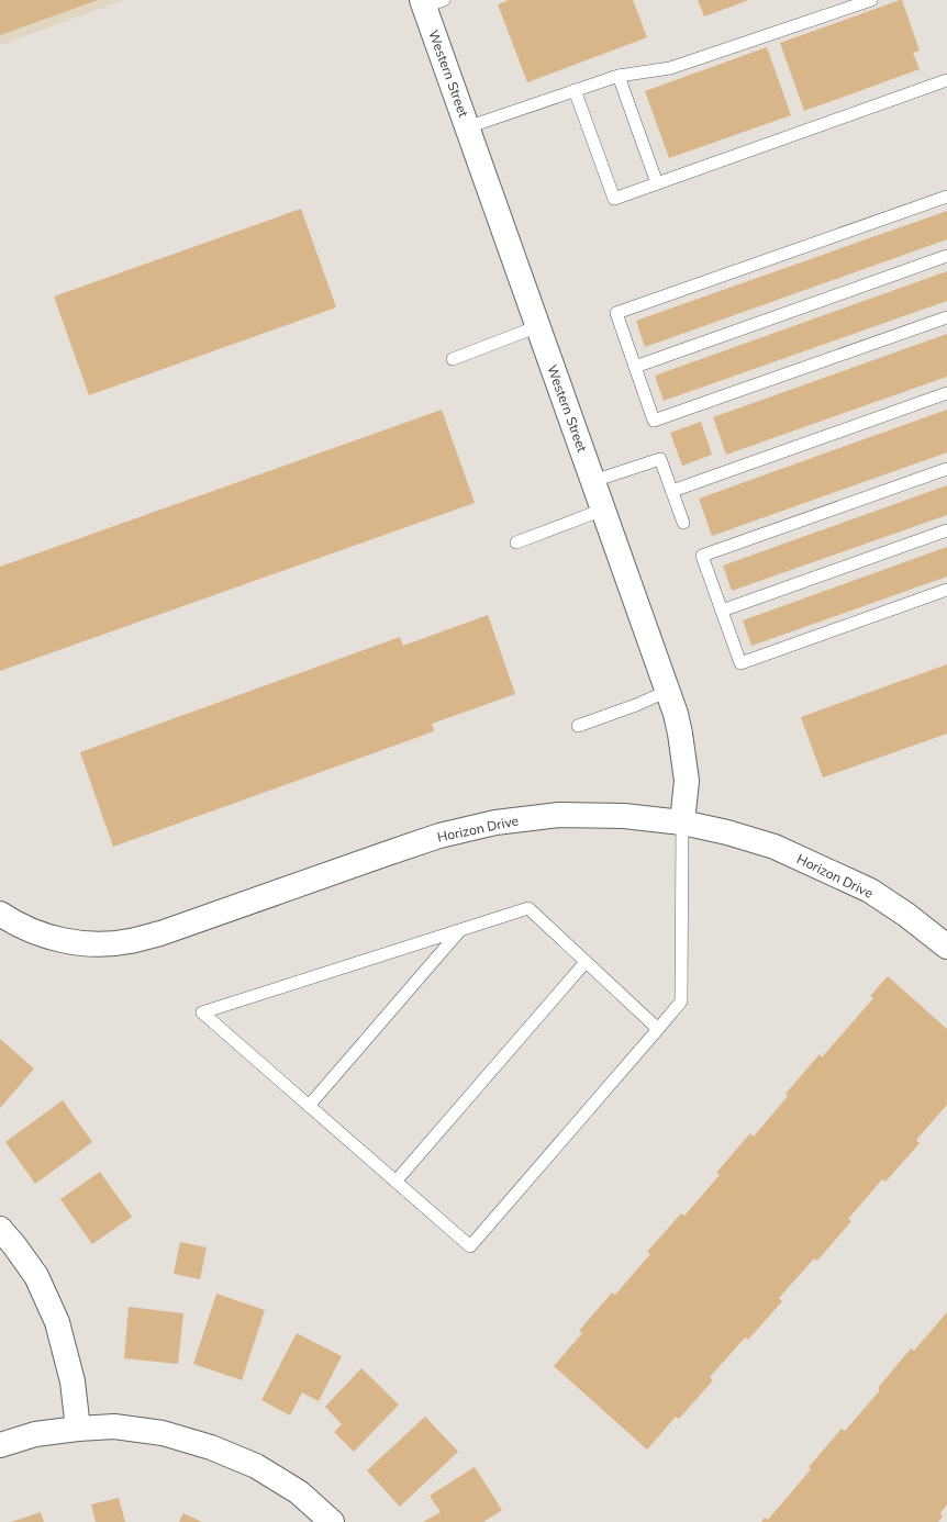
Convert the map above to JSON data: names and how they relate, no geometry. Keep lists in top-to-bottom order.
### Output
{
  "streets": {
    "street": ["Western Street", "Horizon Drive"]
  },
  "crossings": [
    ["Western Street", "Horizon Drive"]
  ]
}
